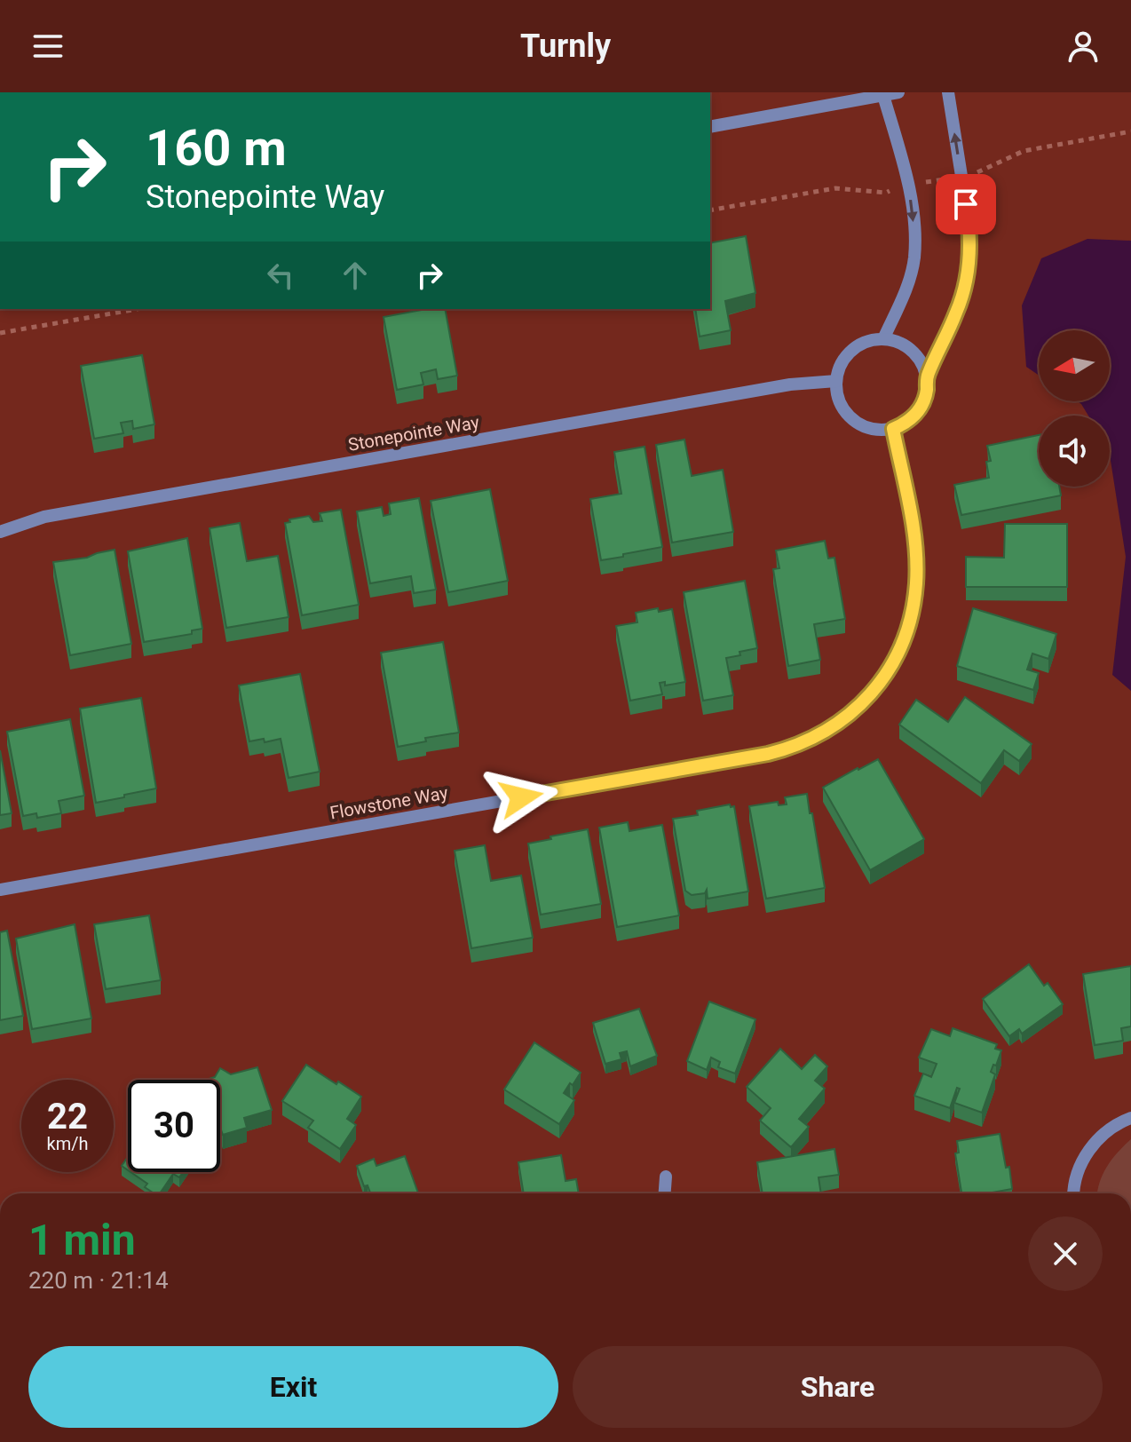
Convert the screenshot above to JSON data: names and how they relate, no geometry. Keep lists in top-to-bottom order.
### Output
{
  "streets": {
    "street": ["Stonepointe Way", "Flowstone Way"]
  },
  "crossings": [
    ["Stonepointe Way", "Flowstone Way"]
  ],
  "north": "left",
  "page": {
    "header": "Turnly",
    "turn": ["160 m", "Stonepointe Way"],
    "speed": "22 km/h",
    "limit": "30",
    "heading": ["1 min", "220 m · 21:14"],
    "buttons": ["Exit", "Share"]
  }
}
